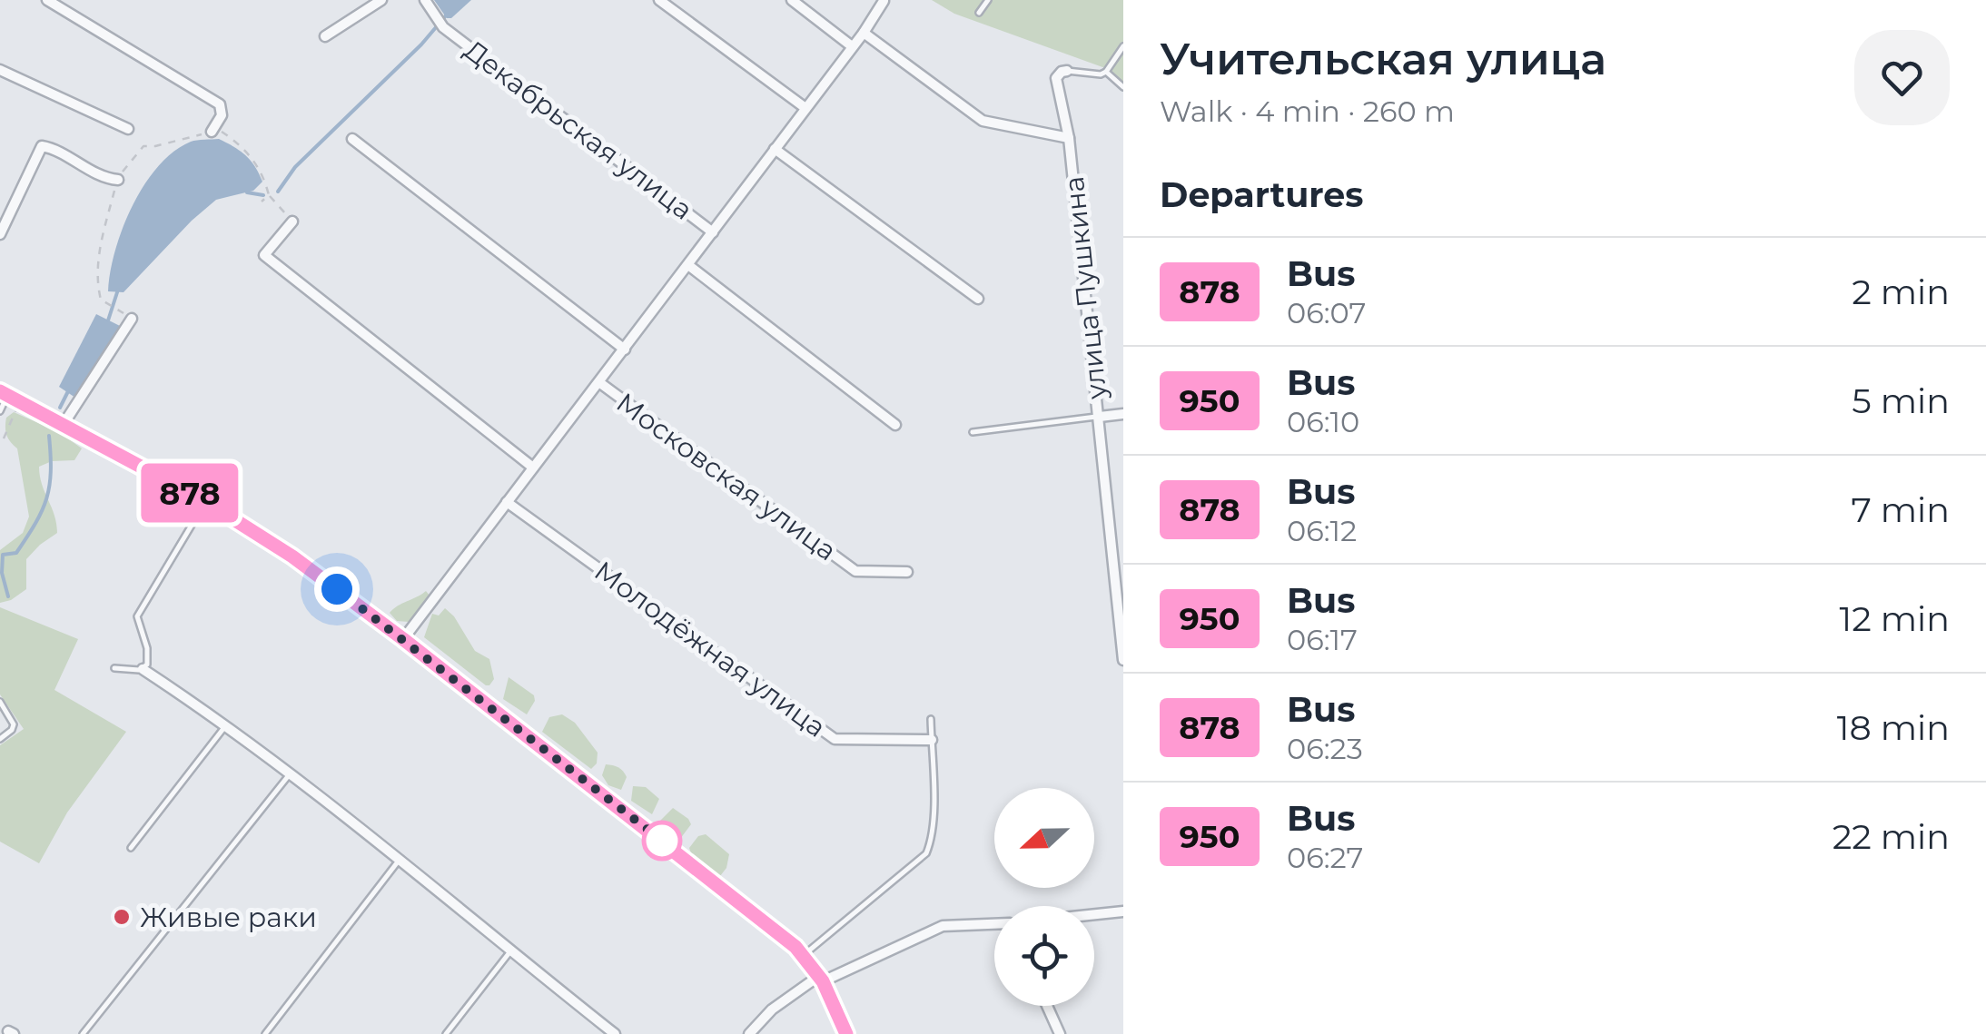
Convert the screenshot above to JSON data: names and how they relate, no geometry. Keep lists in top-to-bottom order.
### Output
{
  "streets": {
    "street": [
      "Декабрьская улица",
      "улица Пушкина",
      "Московская улица",
      "Молодёжная улица"
    ]
  },
  "places": ["Живые раки"],
  "lines": ["bus line 878"],
  "north": "left",
  "page": {
    "on_map": "878",
    "heading": [
      ["Учительская улица", "Walk · 4 min · 260 m"],
      "Departures"
    ],
    "list": [
      {
        "mark": "878",
        "name": "Bus",
        "note": "06:07",
        "value": "2 min"
      },
      {
        "mark": "950",
        "name": "Bus",
        "note": "06:10",
        "value": "5 min"
      },
      {
        "mark": "878",
        "name": "Bus",
        "note": "06:12",
        "value": "7 min"
      },
      {
        "mark": "950",
        "name": "Bus",
        "note": "06:17",
        "value": "12 min"
      },
      {
        "mark": "878",
        "name": "Bus",
        "note": "06:23",
        "value": "18 min"
      },
      {
        "mark": "950",
        "name": "Bus",
        "note": "06:27",
        "value": "22 min"
      }
    ]
  }
}
